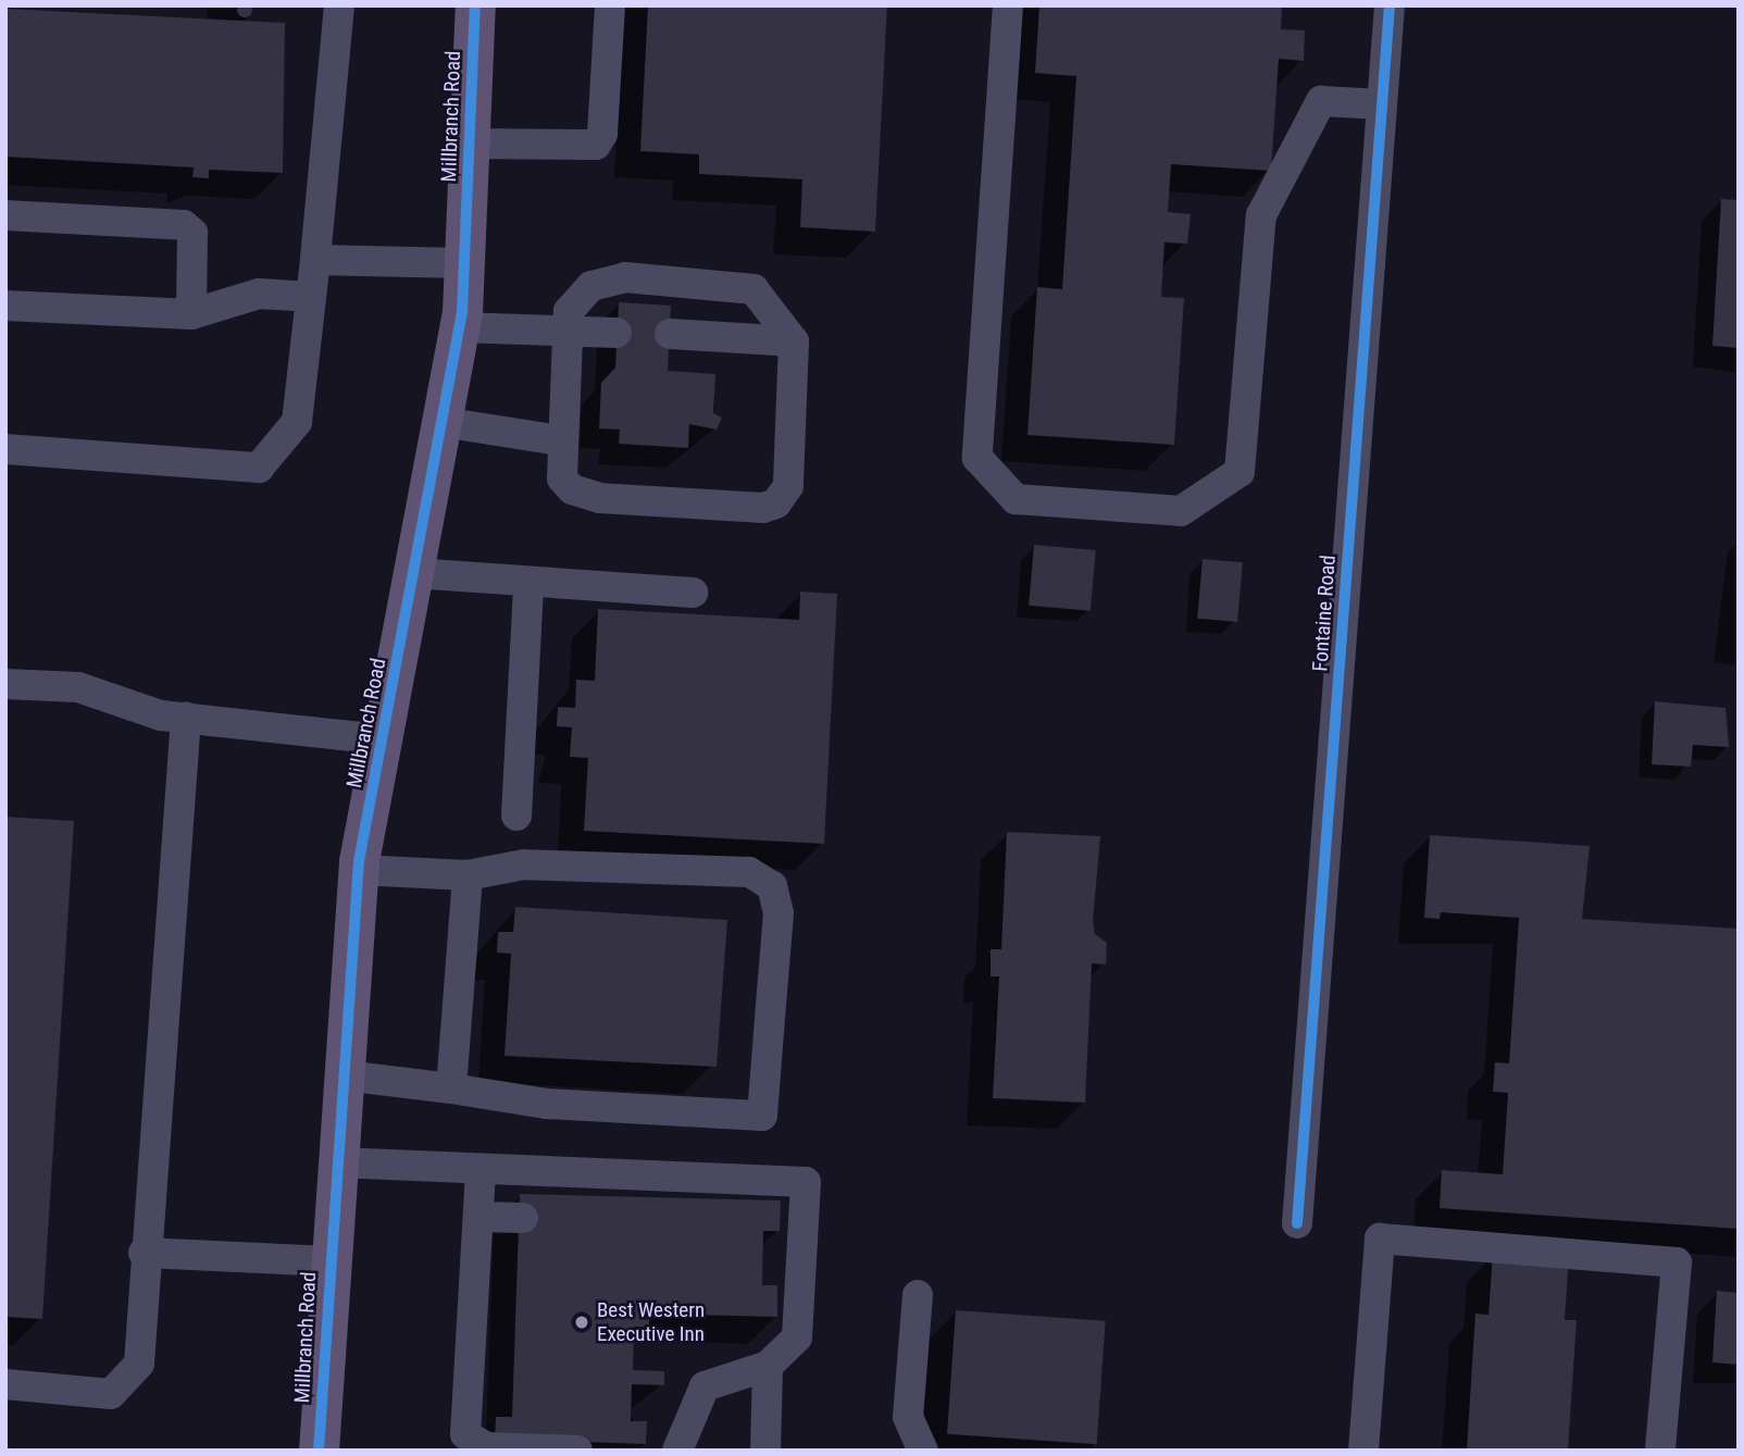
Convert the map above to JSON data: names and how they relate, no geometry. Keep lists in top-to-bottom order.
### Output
{
  "streets": {
    "main road": ["Millbranch Road"],
    "street": ["Fontaine Road"]
  },
  "places": ["Best Western Executive Inn"]
}
